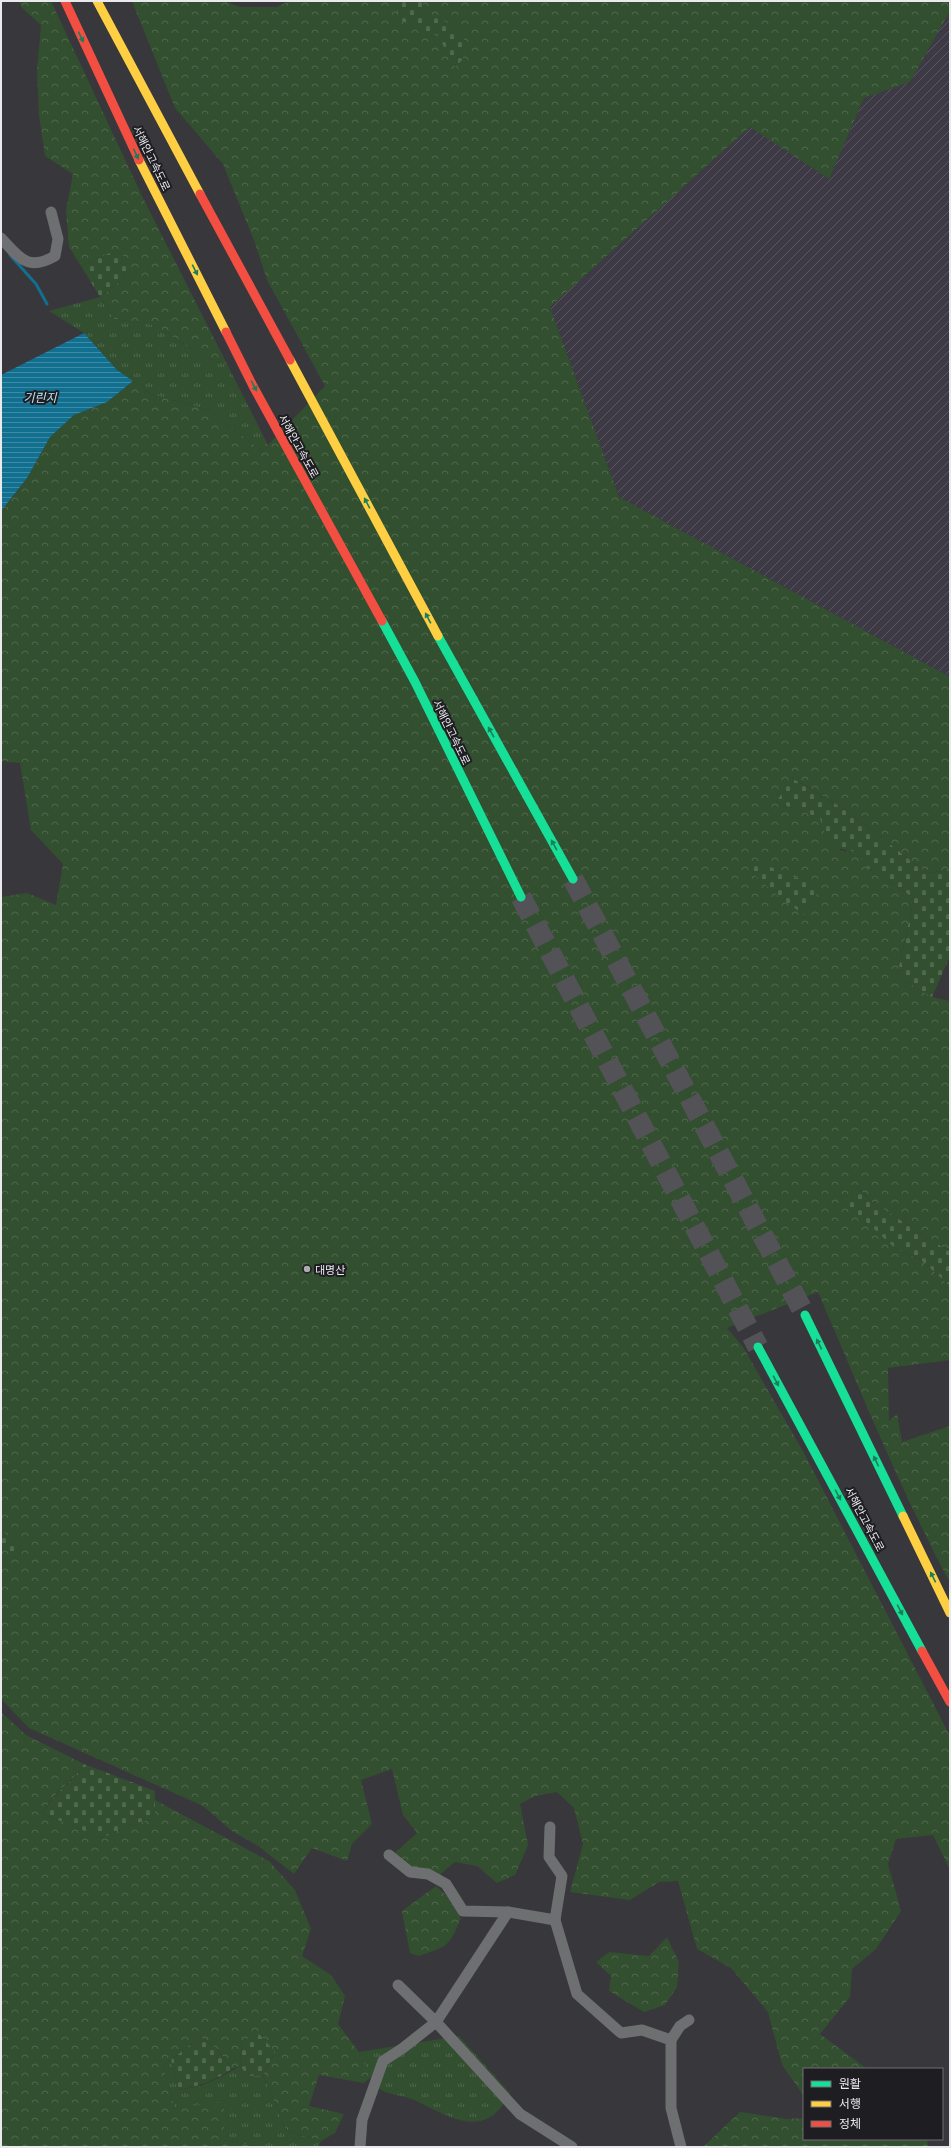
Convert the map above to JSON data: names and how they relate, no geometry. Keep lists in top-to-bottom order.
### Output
{
  "streets": {
    "highway": ["서해안고속도로"]
  },
  "water": ["기린지"],
  "places": ["대명산"],
  "legend": ["원활", "서행", "정체"]
}
